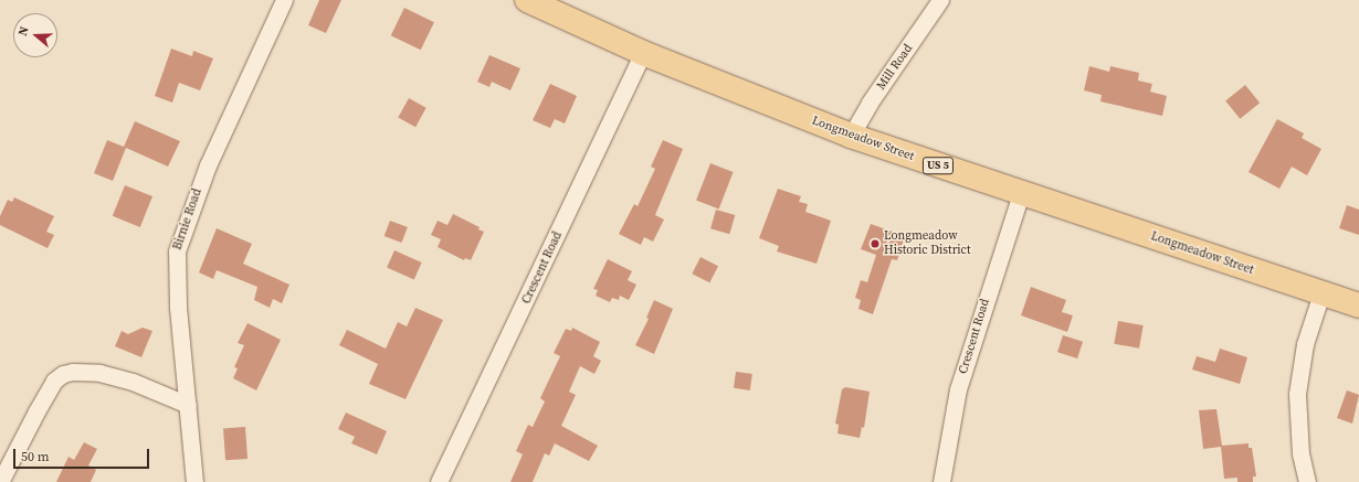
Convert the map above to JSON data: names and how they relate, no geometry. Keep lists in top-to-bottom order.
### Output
{
  "streets": {
    "main road": ["Longmeadow Street", "US 5"],
    "street": ["Mill Road", "Birnie Road", "Crescent Road"]
  },
  "crossings": [
    ["Mill Road", "Longmeadow Street"],
    ["Longmeadow Street", "Crescent Road"]
  ],
  "places": ["Longmeadow Historic District"],
  "scale_bar": "50 m",
  "north": "left"
}
